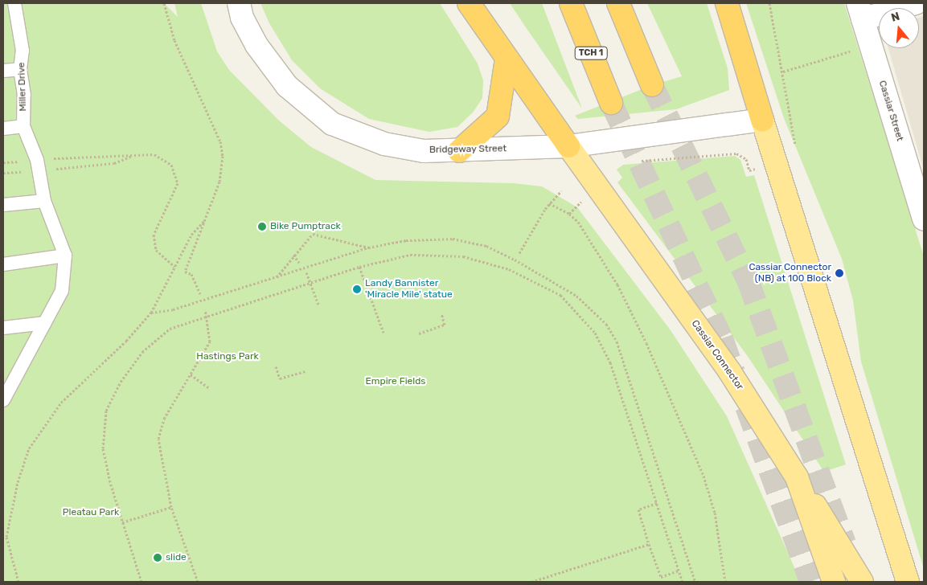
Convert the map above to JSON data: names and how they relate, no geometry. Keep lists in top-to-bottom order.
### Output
{
  "streets": {
    "highway": ["TCH 1"],
    "main road": ["Cassiar Connector"],
    "street": ["Cassiar Street", "Bridgeway Street"],
    "lane": ["Miller Drive"]
  },
  "crossings": [
    ["Bridgeway Street", "Cassiar Connector"]
  ],
  "parks": ["Hastings Park", "Empire Fields", "Pleatau Park"],
  "places": [
    "Bike Pumptrack",
    "Cassiar Connector (NB) at 100 Block",
    "Landy Bannister 'Miracle Mile' statue",
    "slide"
  ],
  "north": "top"
}
